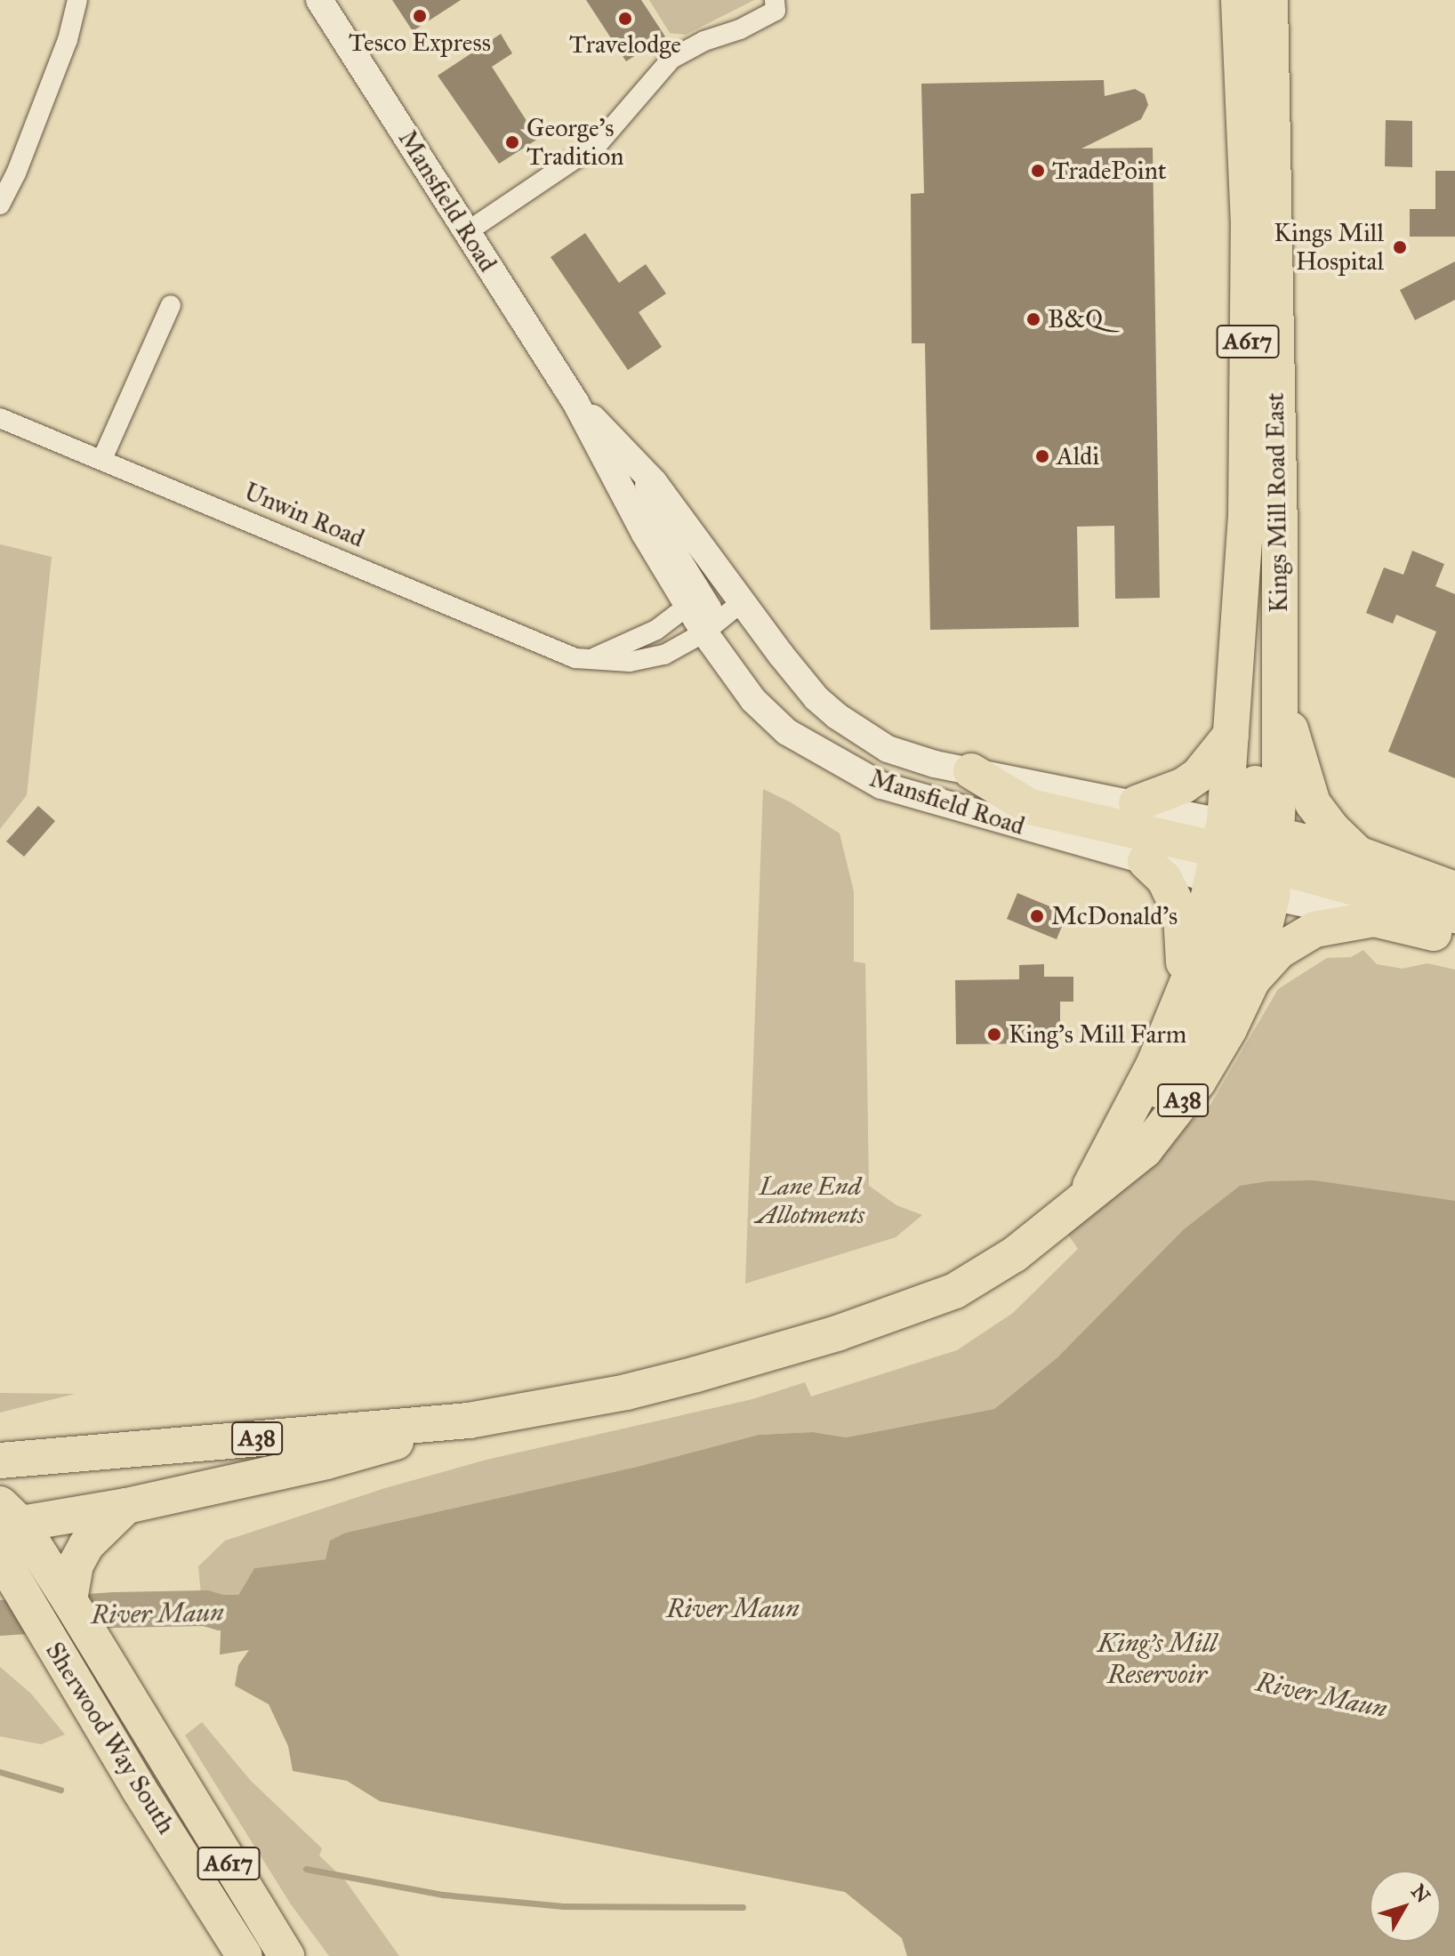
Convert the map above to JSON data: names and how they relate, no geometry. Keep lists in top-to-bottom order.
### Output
{
  "streets": {
    "highway": [
      "Mansfield Road",
      "A617",
      "Kings Mill Road East",
      "A38",
      "Sherwood Way South"
    ],
    "street": ["Unwin Road"]
  },
  "crossings": [
    ["Mansfield Road", "A617"],
    ["Mansfield Road", "Kings Mill Road East"],
    ["Mansfield Road", "Unwin Road"],
    ["A617", "Kings Mill Road East"],
    ["A617", "A38"],
    ["A617", "Sherwood Way South"],
    ["A38", "Sherwood Way South"]
  ],
  "water": ["River Maun", "King's Mill Reservoir"],
  "parks": ["Lane End Allotments"],
  "places": [
    "Tesco Express",
    "Travelodge",
    "George's Tradition",
    "TradePoint",
    "Kings Mill Hospital",
    "B&Q",
    "Aldi",
    "McDonald's",
    "King's Mill Farm"
  ],
  "north": "top right"
}
